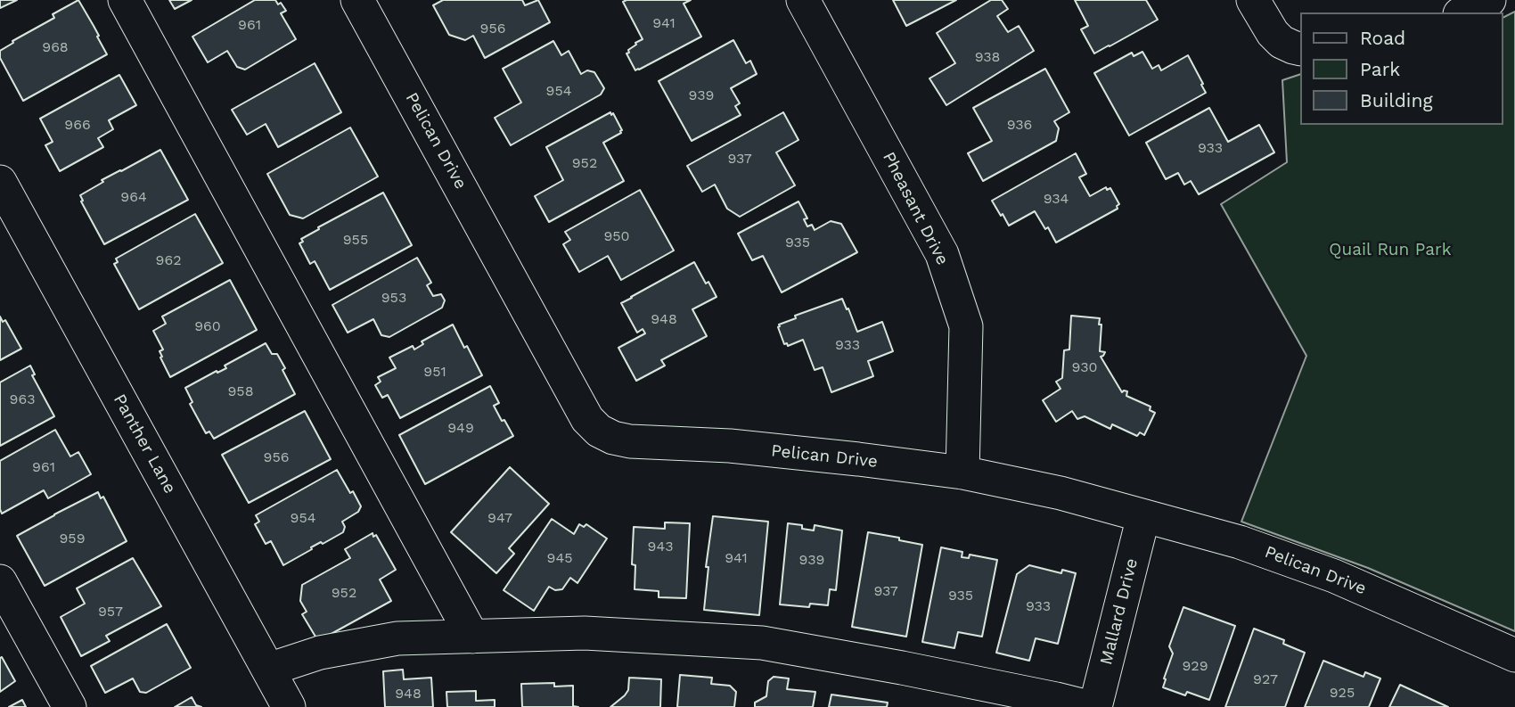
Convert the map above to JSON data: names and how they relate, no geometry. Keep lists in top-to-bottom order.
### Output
{
  "streets": {
    "street": [
      "Pelican Drive",
      "Pheasant Drive",
      "Panther Lane",
      "Mallard Drive"
    ]
  },
  "crossings": [
    ["Pelican Drive", "Pheasant Drive"],
    ["Pelican Drive", "Mallard Drive"]
  ],
  "parks": ["Quail Run Park"],
  "house_numbers": [
    "941",
    "961",
    "956",
    "968",
    "938",
    "954",
    "939",
    "966",
    "936",
    "933",
    "937",
    "952",
    "964",
    "934",
    "950",
    "955",
    "935",
    "962",
    "953",
    "948",
    "960",
    "933",
    "930",
    "951",
    "958",
    "963",
    "949",
    "956",
    "961",
    "954",
    "947",
    "959",
    "943",
    "945",
    "941",
    "939",
    "937",
    "952",
    "935",
    "933",
    "957",
    "929",
    "927",
    "925",
    "948"
  ],
  "legend": ["Road", "Park", "Building"]
}
